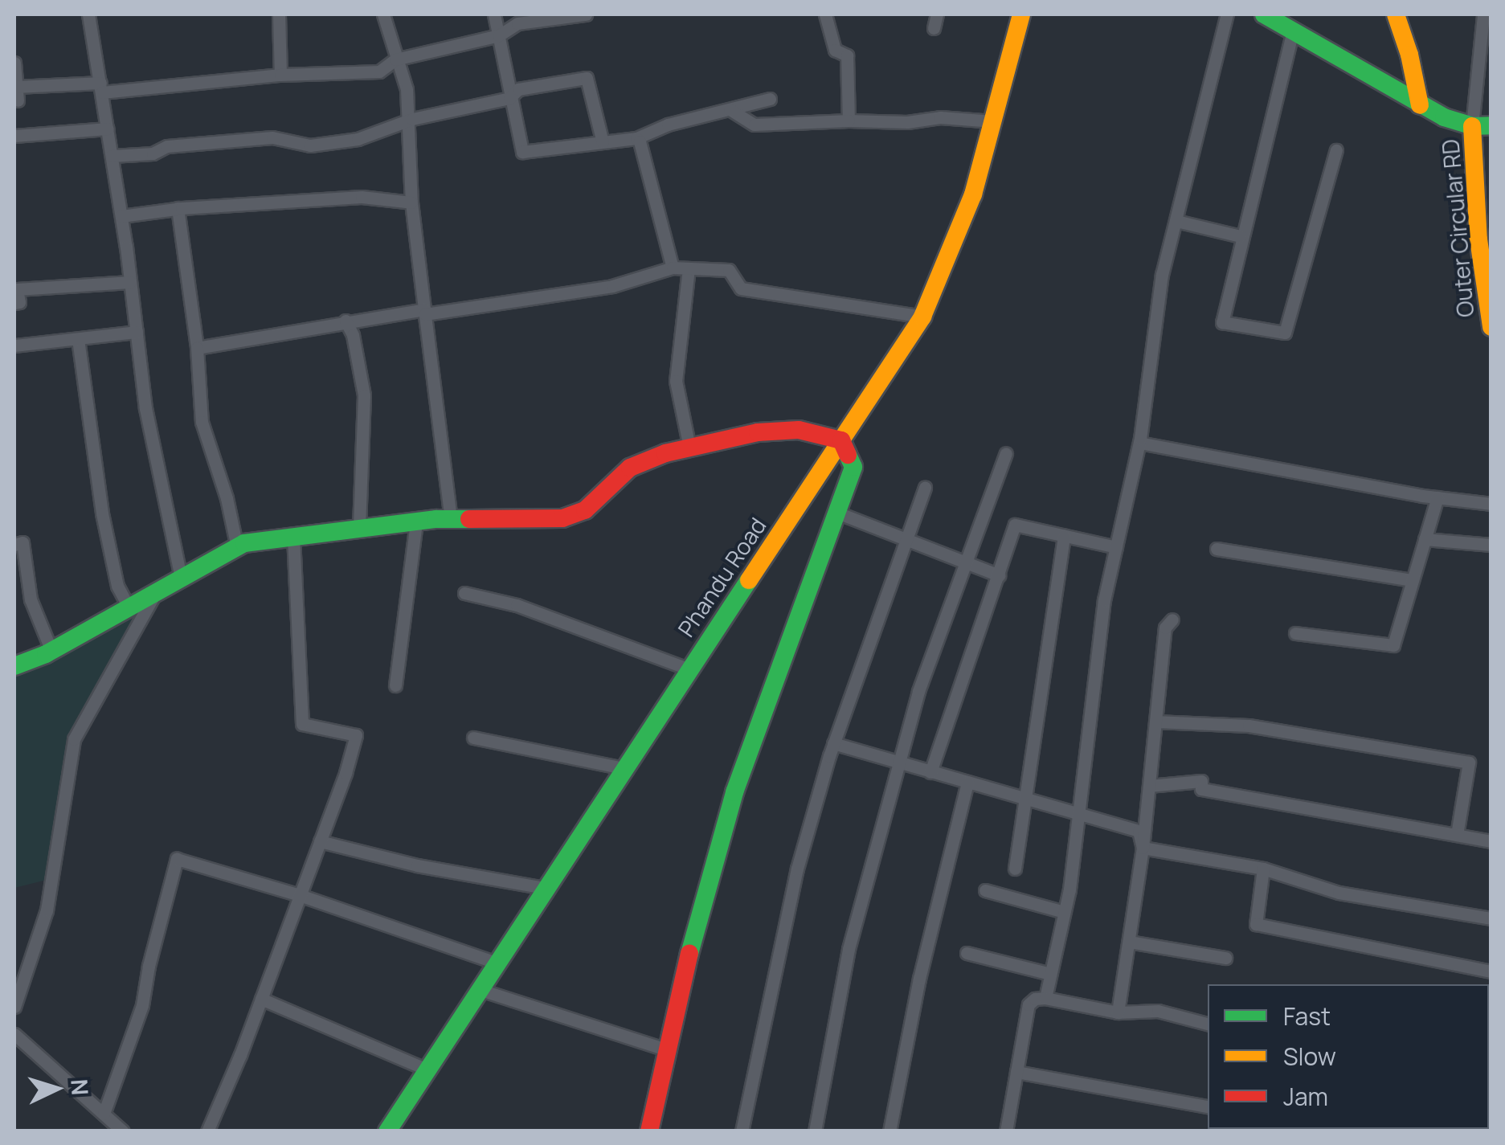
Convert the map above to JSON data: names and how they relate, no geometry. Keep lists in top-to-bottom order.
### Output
{
  "streets": {
    "street": ["Outer Circular RD", "Phandu Road"]
  },
  "legend": ["Fast", "Slow", "Jam"],
  "north": "right"
}
